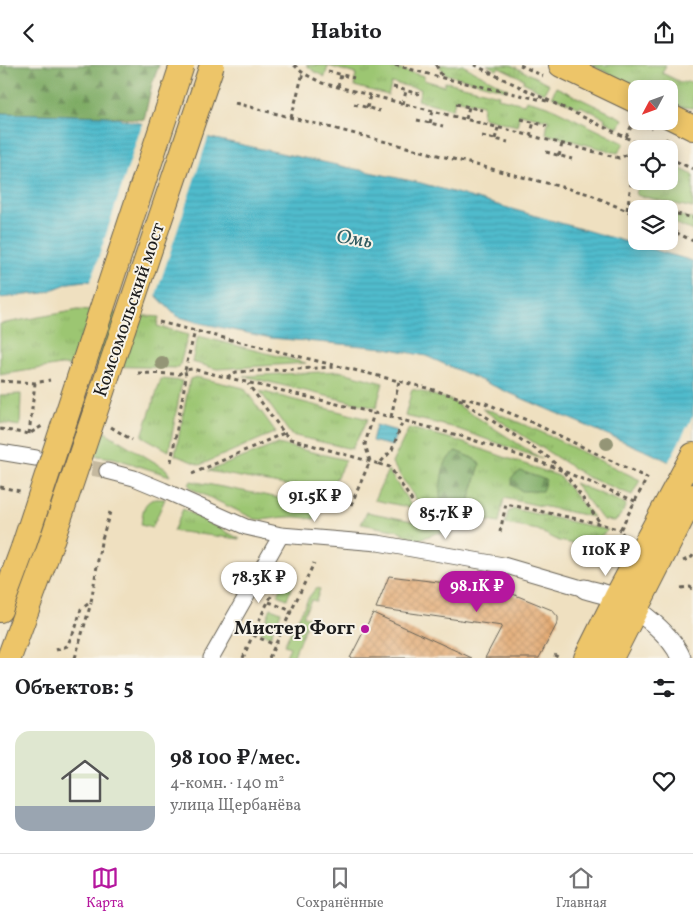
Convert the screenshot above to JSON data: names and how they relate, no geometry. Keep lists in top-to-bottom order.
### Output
{
  "streets": {
    "main road": ["Комсомольский мост"]
  },
  "water": ["Омь"],
  "places": ["Мистер Фогг"],
  "north": "bottom left",
  "page": {
    "header": "Habito",
    "price": [
      "91.5K ₽",
      "85.7K ₽",
      "110K ₽",
      "78.3K ₽",
      "98.1K ₽"
    ],
    "heading": "Объектов: 5",
    "list": [
      {
        "name": "98 100 ₽/мес.",
        "note": "4-комн. · 140 m² · улица Щербанёва"
      }
    ],
    "tabs": ["Карта", "Сохранённые", "Главная"]
  }
}
